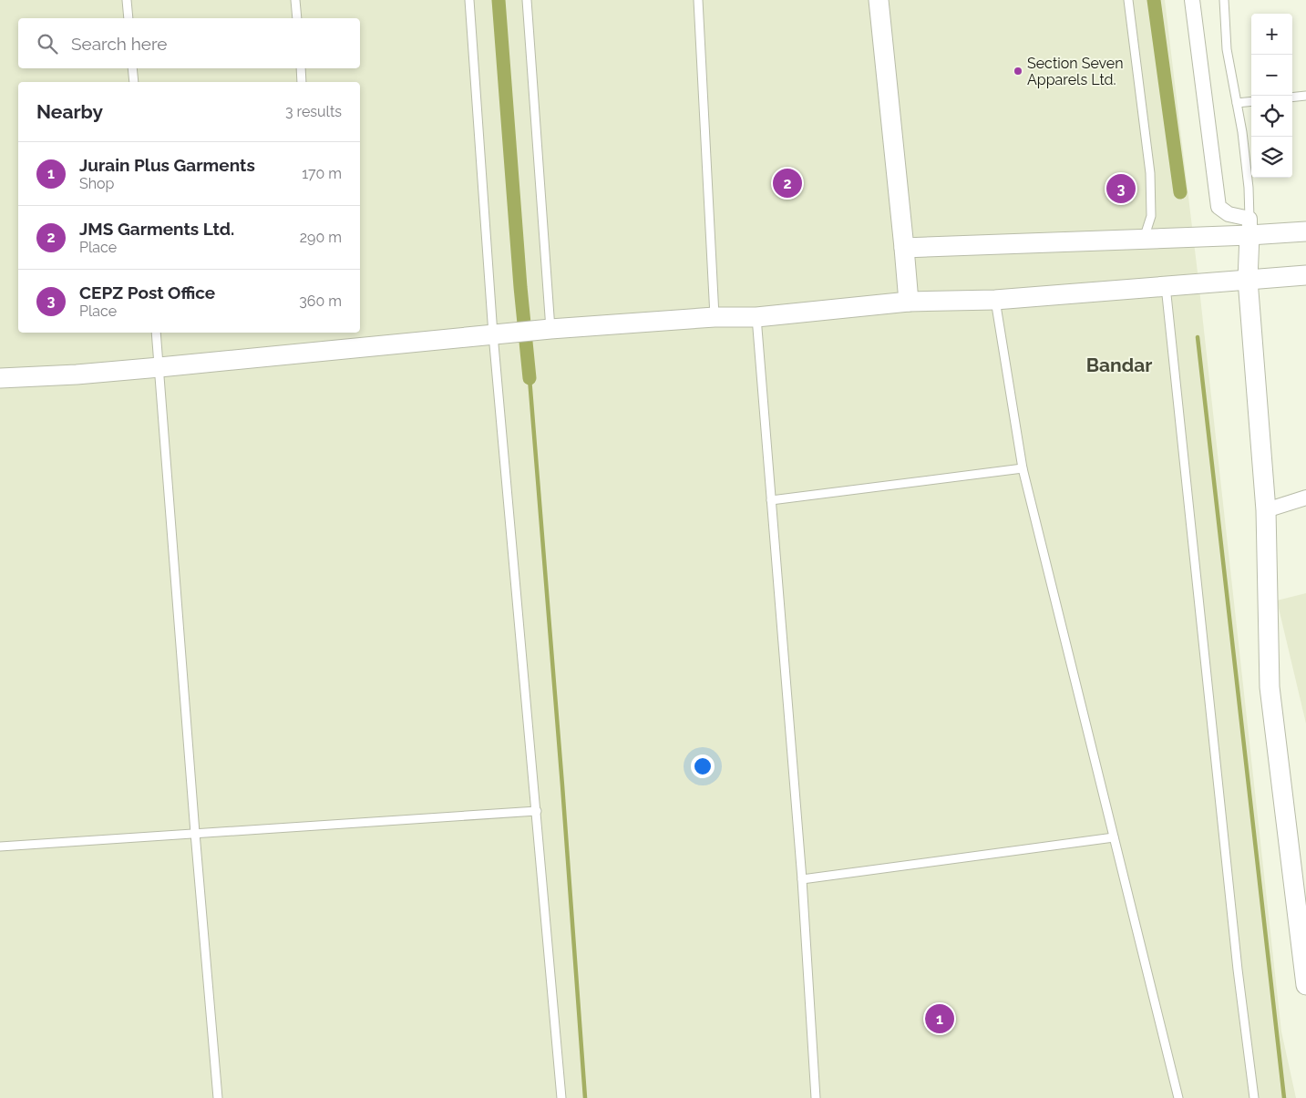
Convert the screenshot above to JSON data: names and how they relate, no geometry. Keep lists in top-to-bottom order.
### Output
{
  "districts": ["Bandar"],
  "places": ["Section Seven Apparels Ltd."],
  "page": {
    "map_buttons": ["+", "−"],
    "search": "Search here",
    "heading": ["Nearby", "3 results"],
    "list": [
      {
        "mark": "1",
        "name": "Jurain Plus Garments",
        "note": "Shop",
        "value": "170 m"
      },
      {
        "mark": "2",
        "name": "JMS Garments Ltd.",
        "note": "Place",
        "value": "290 m"
      },
      {
        "mark": "3",
        "name": "CEPZ Post Office",
        "note": "Place",
        "value": "360 m"
      }
    ],
    "pins": ["2", "3", "1"]
  }
}
